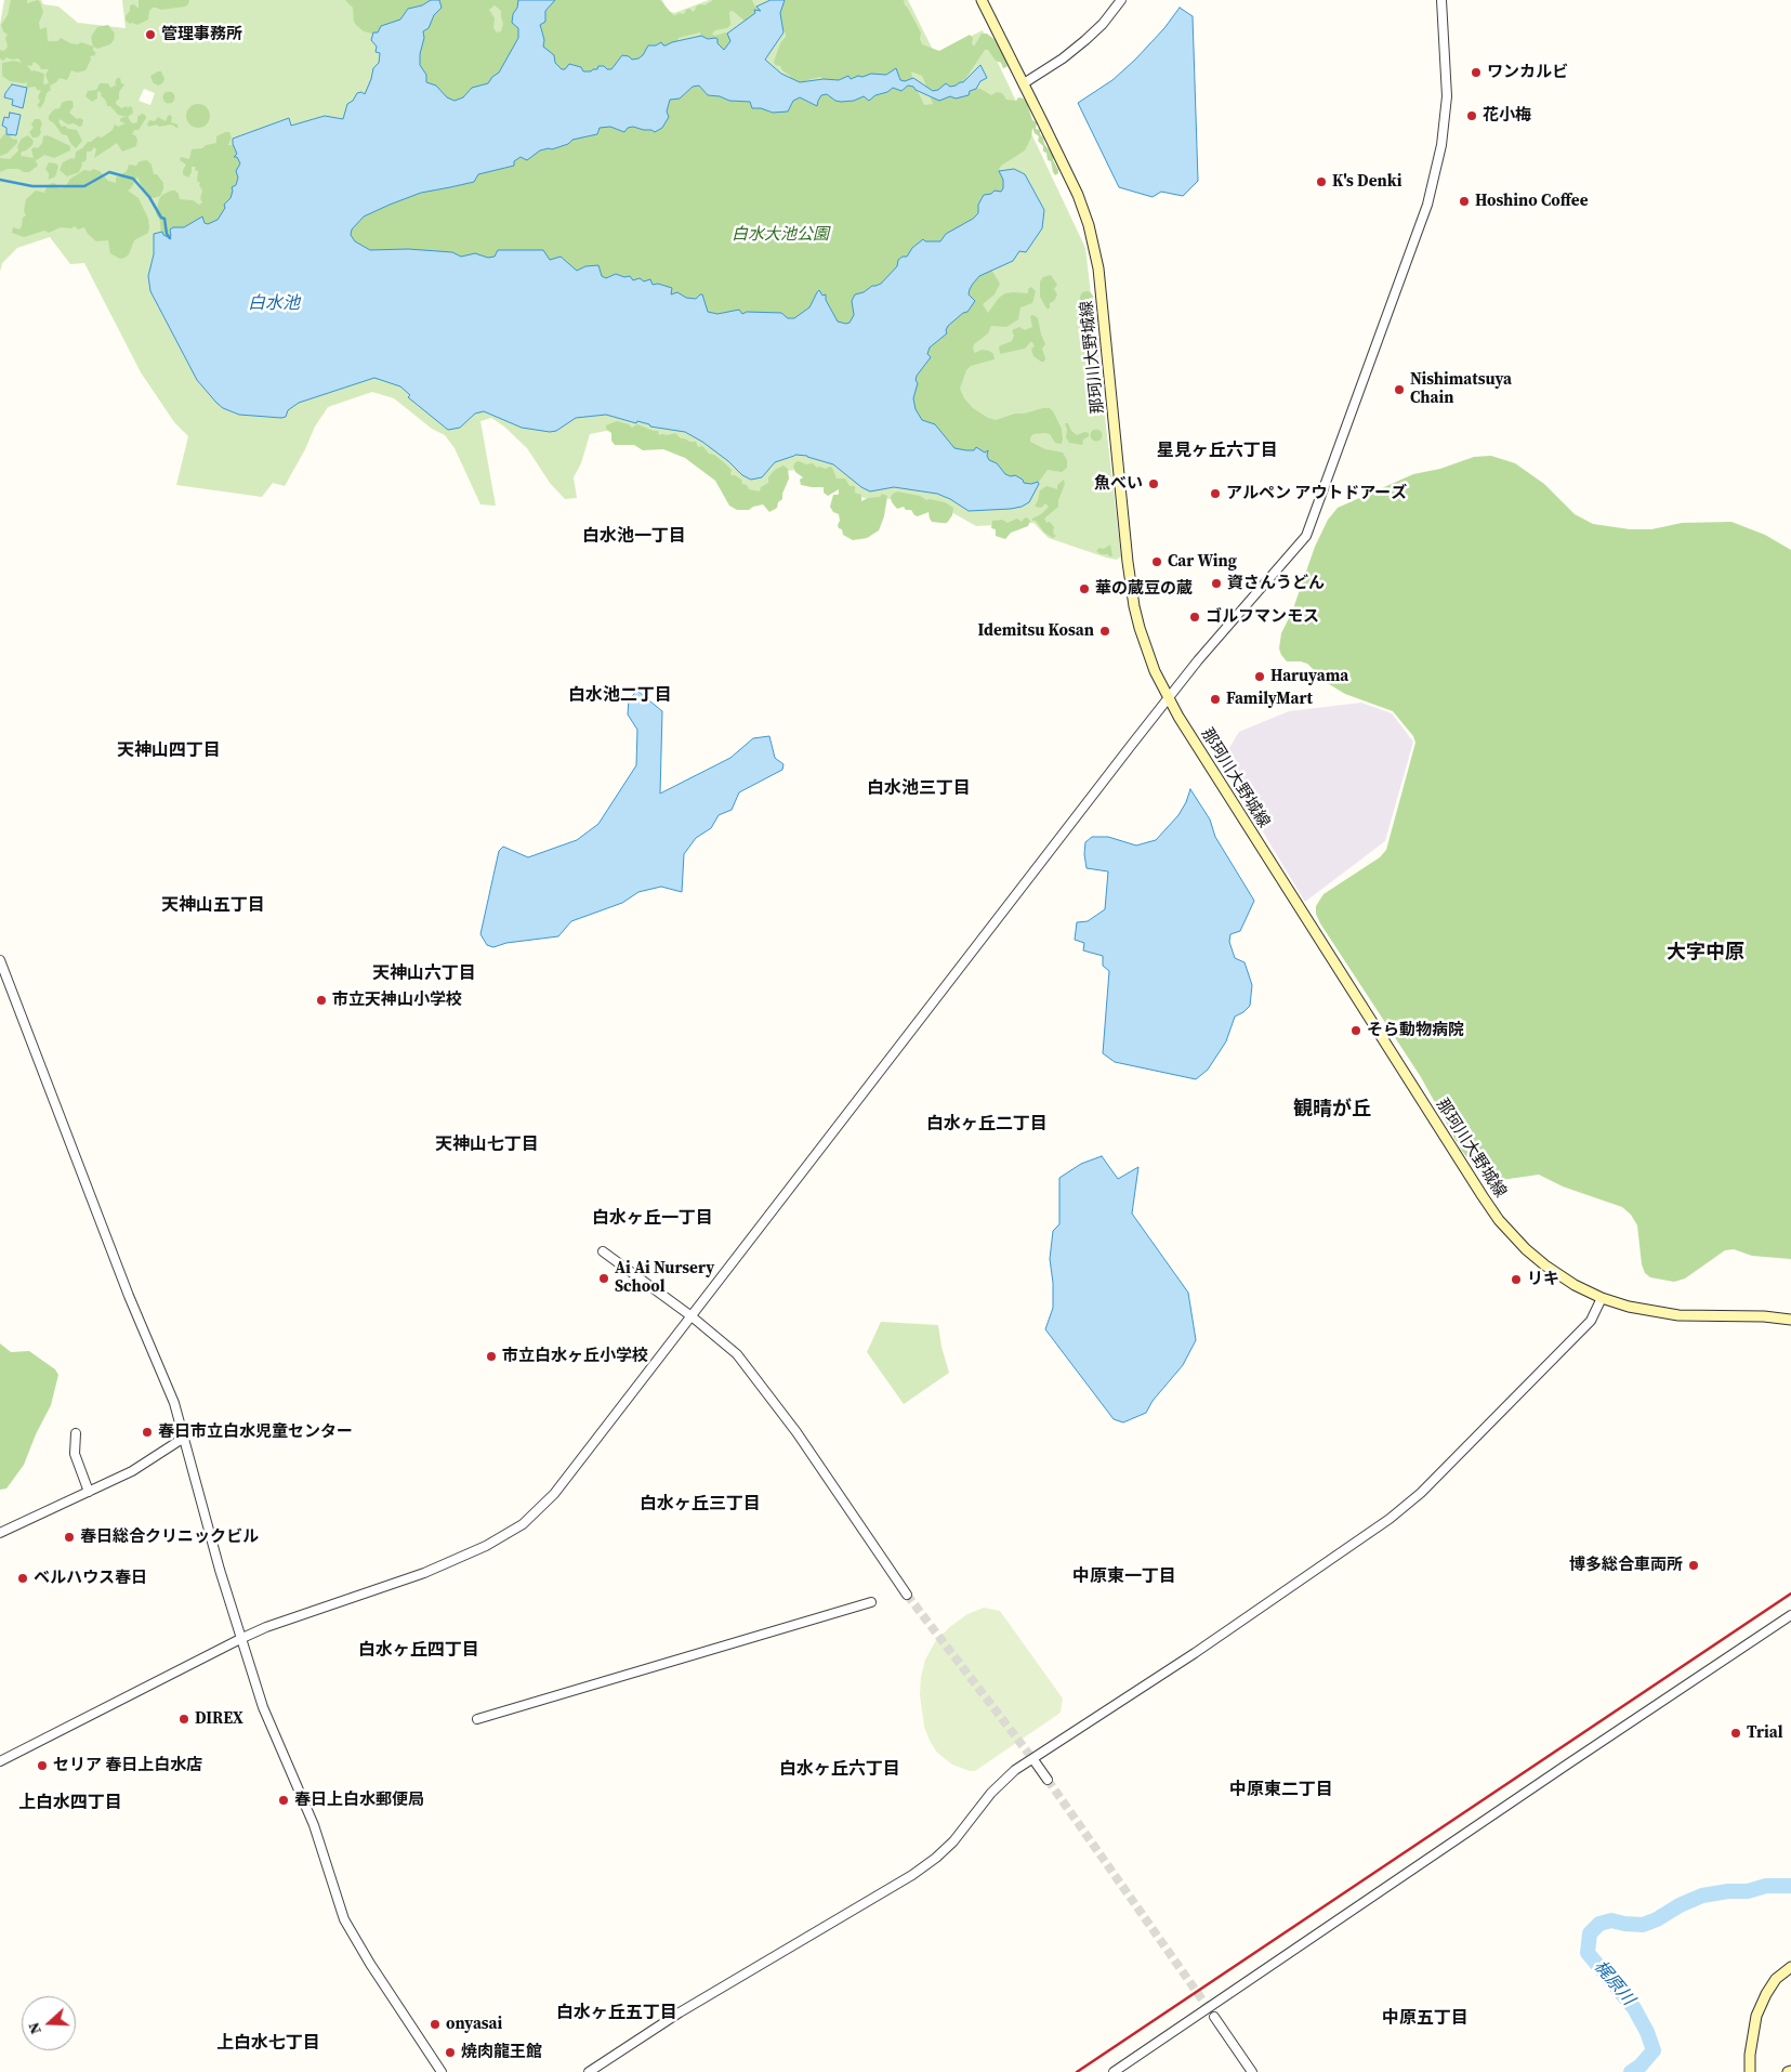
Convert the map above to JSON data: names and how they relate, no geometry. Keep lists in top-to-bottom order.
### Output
{
  "streets": {
    "main road": ["那珂川大野城線"]
  },
  "districts": [
    "星見ヶ丘六丁目",
    "白水池一丁目",
    "白水池二丁目",
    "天神山四丁目",
    "白水池三丁目",
    "天神山五丁目",
    "大字中原",
    "天神山六丁目",
    "観晴が丘",
    "白水ヶ丘二丁目",
    "天神山七丁目",
    "白水ヶ丘一丁目",
    "白水ヶ丘三丁目",
    "中原東一丁目",
    "白水ヶ丘四丁目",
    "白水ヶ丘六丁目",
    "中原東二丁目",
    "上白水四丁目",
    "白水ヶ丘五丁目",
    "中原五丁目",
    "上白水七丁目"
  ],
  "water": ["白水池", "梶原川"],
  "parks": ["白水大池公園"],
  "places": [
    "管理事務所",
    "ワンカルビ",
    "花小梅",
    "K's Denki",
    "Hoshino Coffee",
    "Nishimatsuya Chain",
    "魚べい",
    "アルペン アウトドアーズ",
    "Car Wing",
    "資さんうどん",
    "華の蔵豆の蔵",
    "ゴルフマンモス",
    "Idemitsu Kosan",
    "Haruyama",
    "FamilyMart",
    "市立天神山小学校",
    "そら動物病院",
    "Ai Ai Nursery School",
    "リキ",
    "市立白水ヶ丘小学校",
    "春日市立白水児童センター",
    "春日総合クリニックビル",
    "博多総合車両所",
    "ベルハウス春日",
    "DIREX",
    "Trial",
    "セリア 春日上白水店",
    "春日上白水郵便局",
    "onyasai",
    "焼肉龍王館"
  ],
  "north": "left"
}
